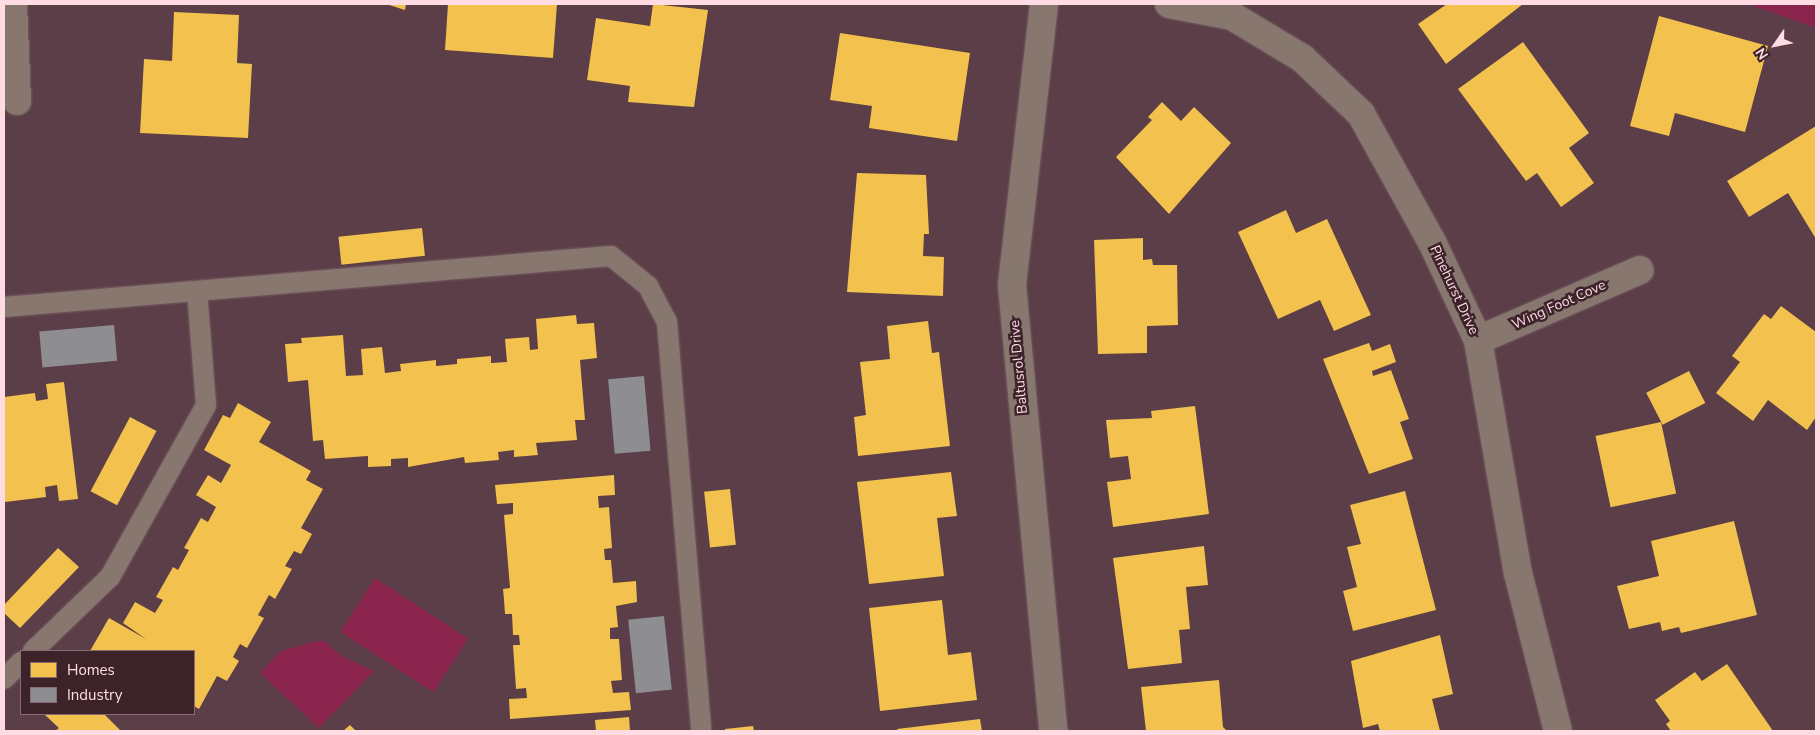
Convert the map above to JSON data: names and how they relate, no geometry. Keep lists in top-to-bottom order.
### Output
{
  "streets": {
    "street": ["Pinehurst Drive", "Wing Foot Cove", "Baltusrol Drive"]
  },
  "crossings": [
    ["Pinehurst Drive", "Wing Foot Cove"]
  ],
  "legend": ["Homes", "Industry"],
  "north": "bottom left"
}
